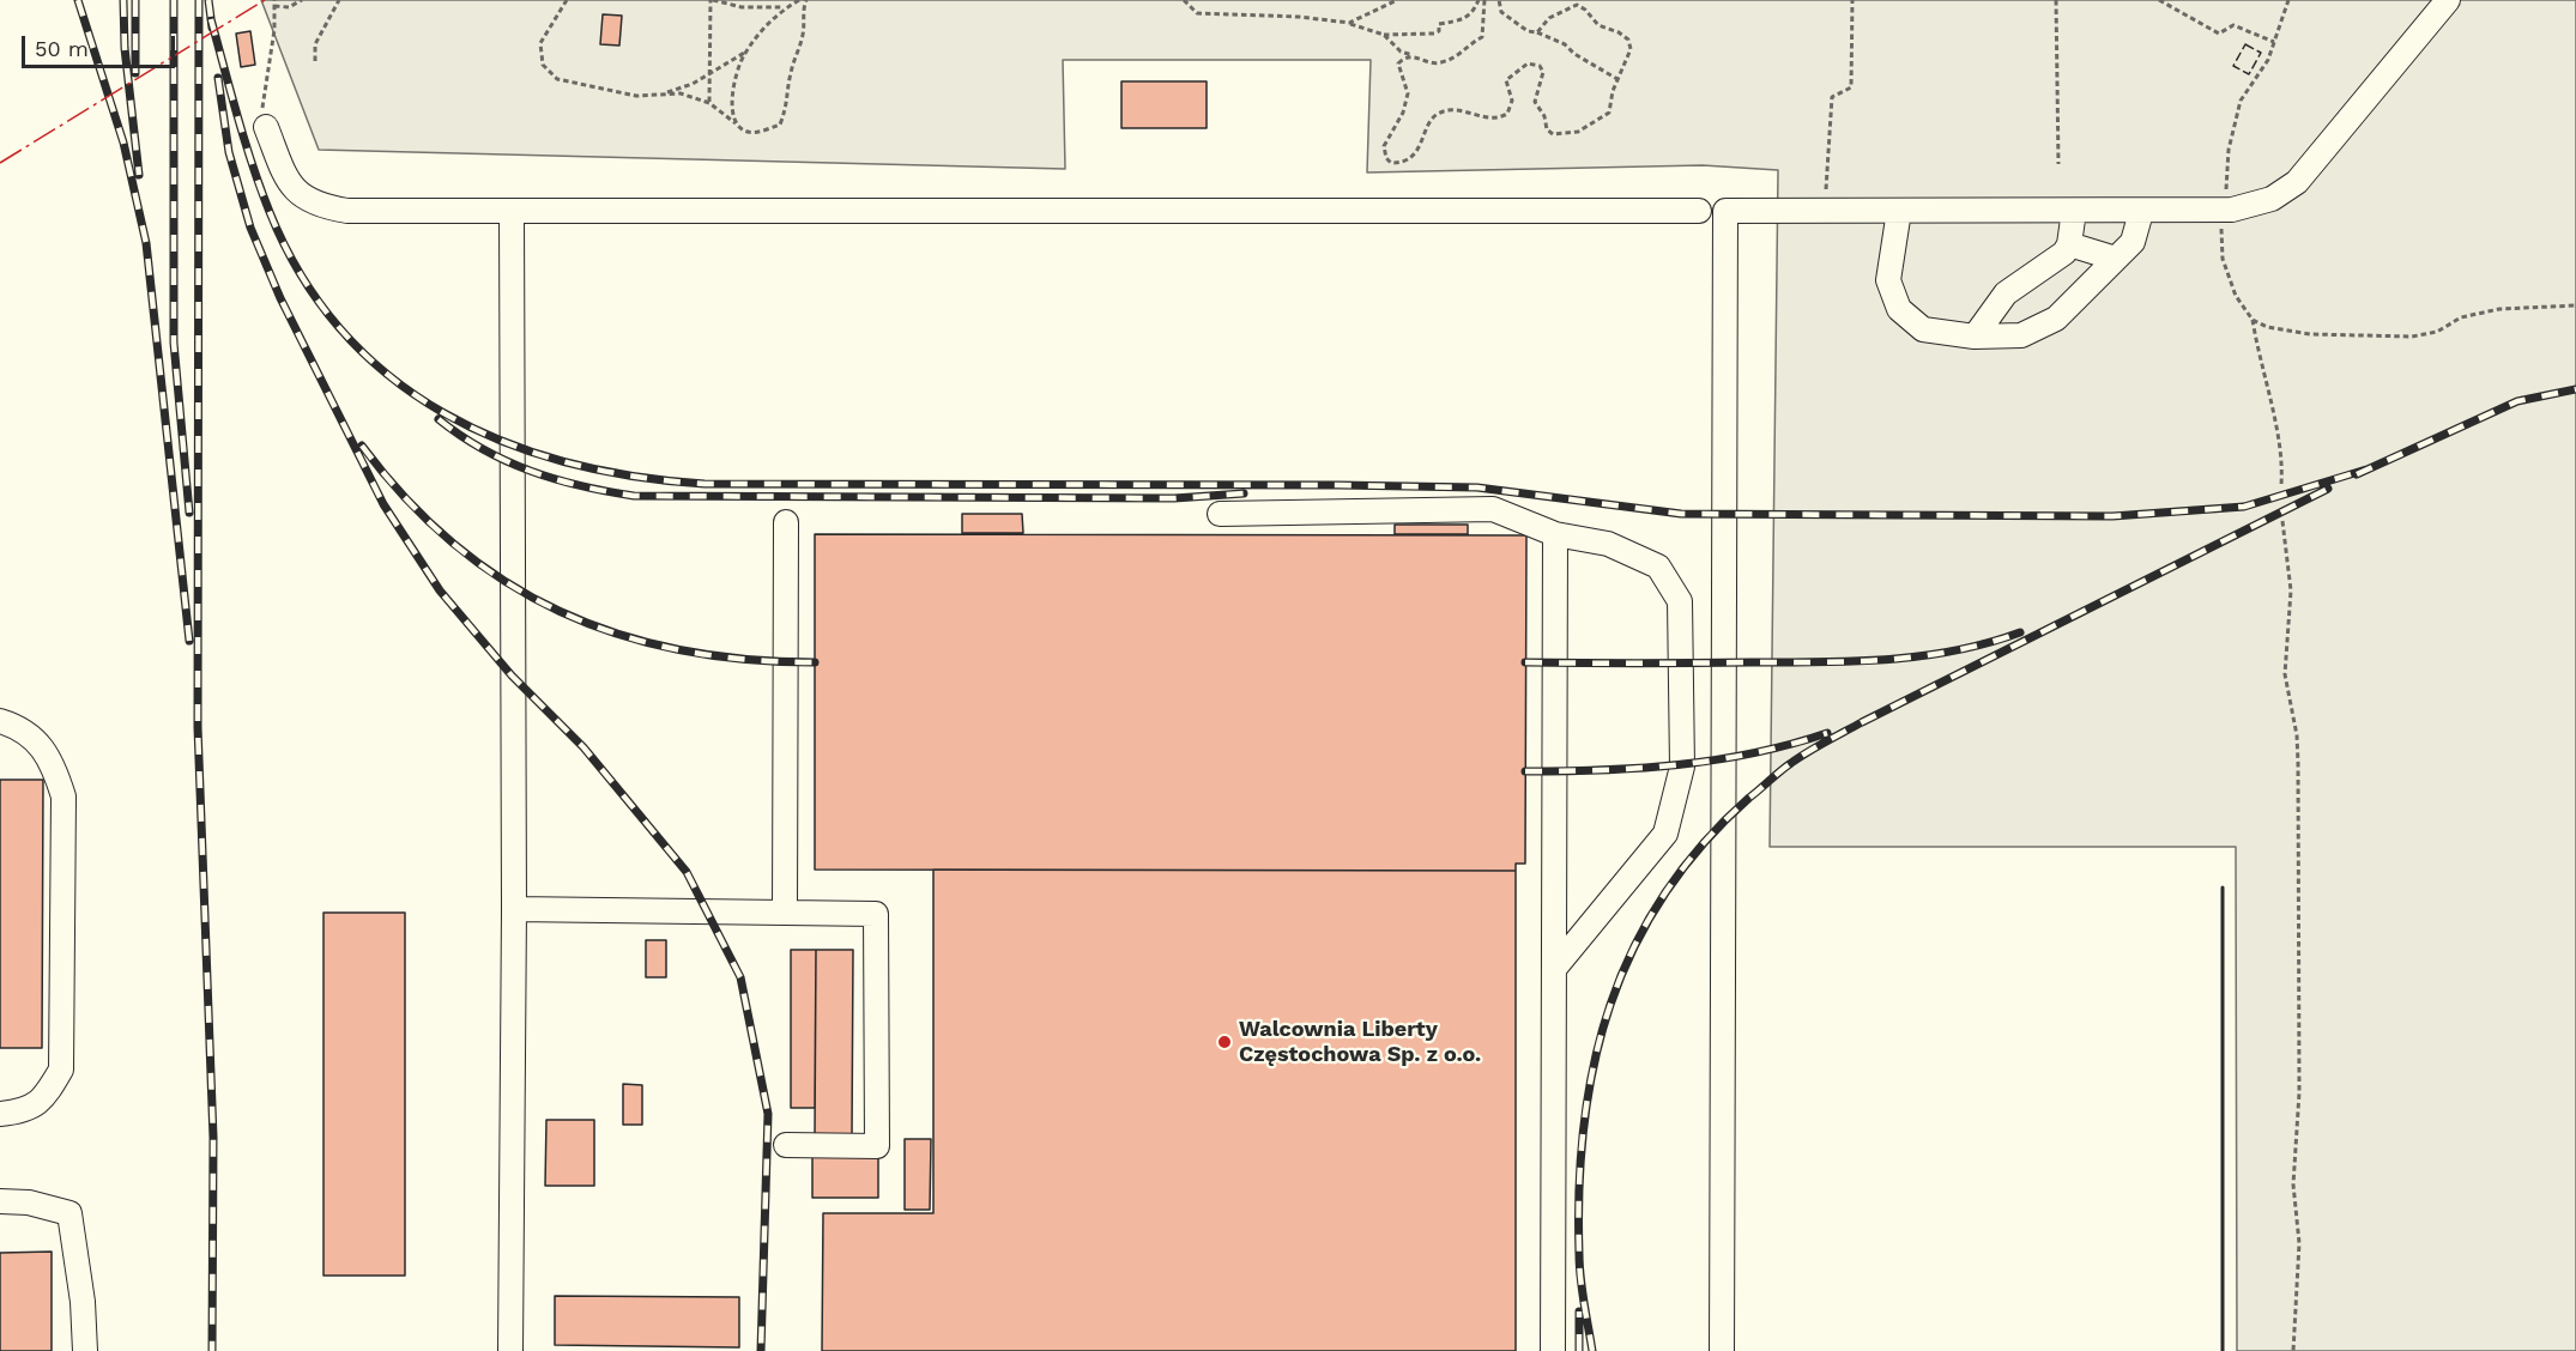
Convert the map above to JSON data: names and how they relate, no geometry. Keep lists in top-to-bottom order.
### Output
{
  "places": ["Walcownia Liberty Częstochowa Sp. z o.o."],
  "scale_bar": "50 m"
}
